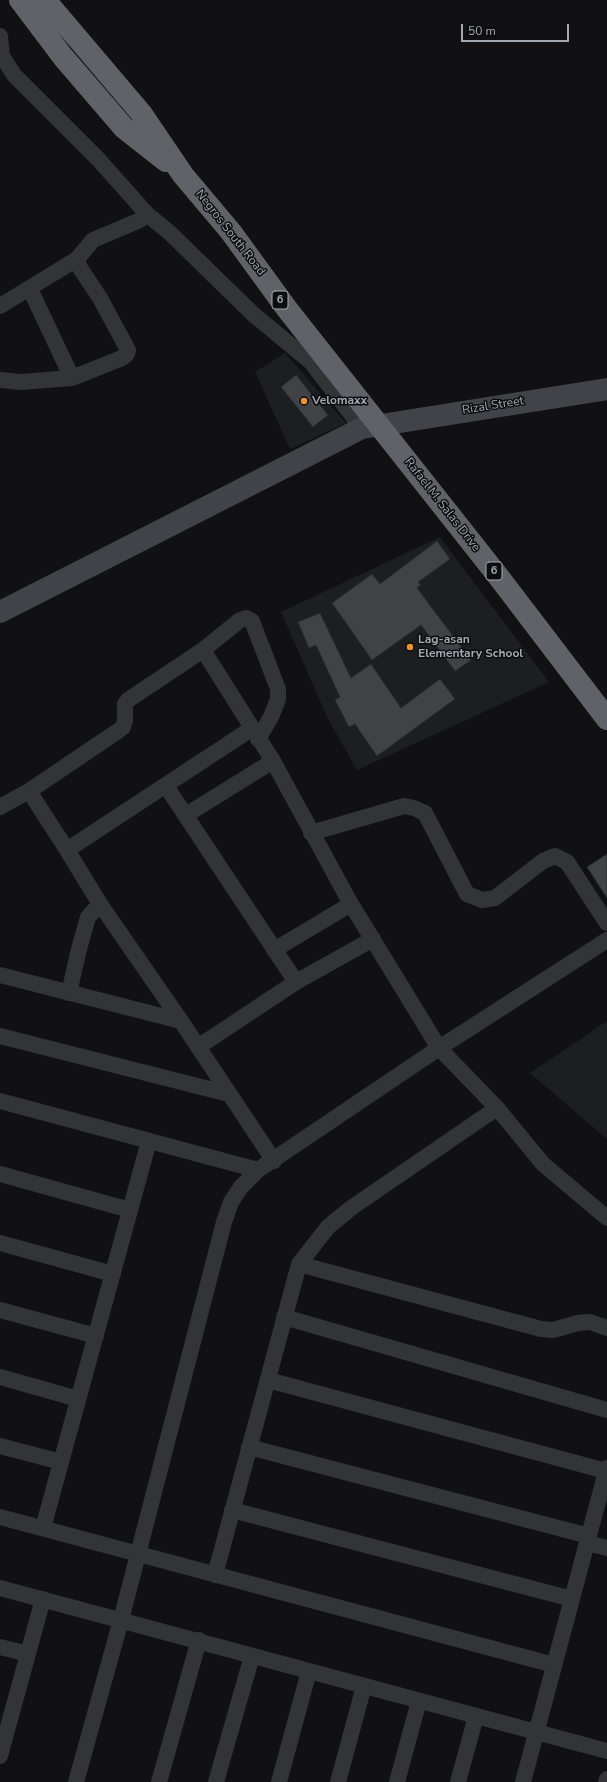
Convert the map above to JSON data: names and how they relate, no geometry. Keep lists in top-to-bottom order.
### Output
{
  "streets": {
    "highway": ["Negros South Road", "6", "Rafael M. Salas Drive"],
    "street": ["Rizal Street"]
  },
  "crossings": [
    ["Negros South Road", "Rizal Street"],
    ["Negros South Road", "Rafael M. Salas Drive"],
    ["Rizal Street", "Rafael M. Salas Drive"]
  ],
  "places": ["Velomaxx", "Lag-asan Elementary School"],
  "scale_bar": "50 m"
}
